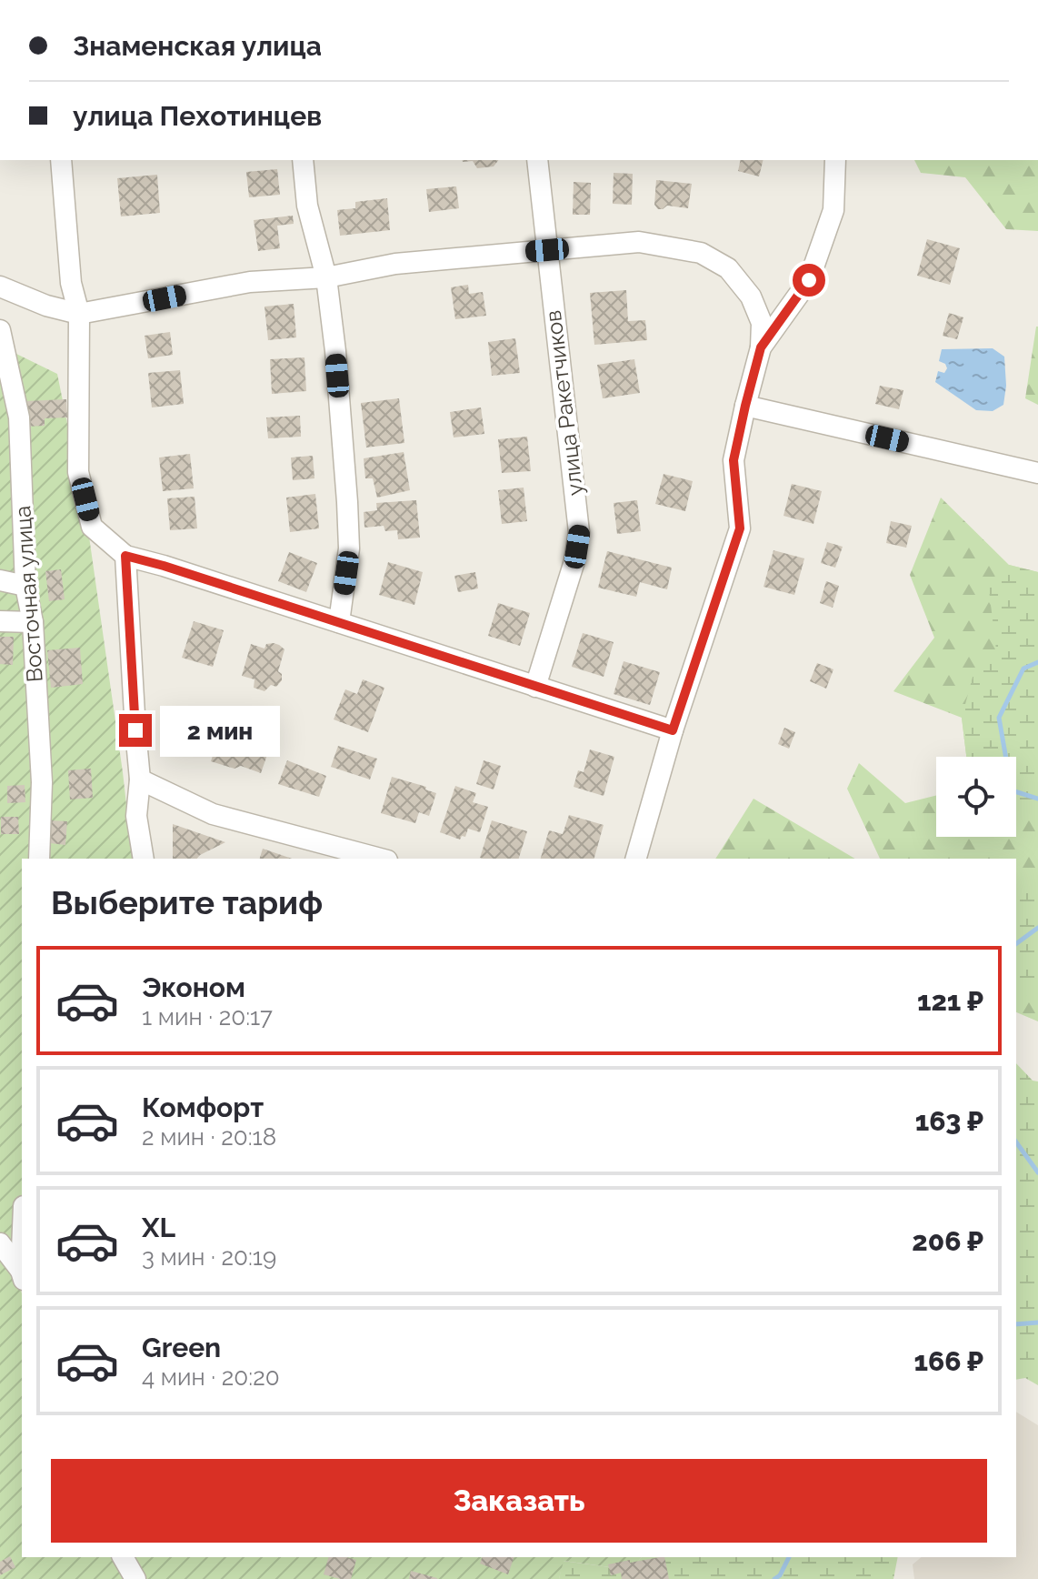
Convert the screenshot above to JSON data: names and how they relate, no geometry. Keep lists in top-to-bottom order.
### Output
{
  "streets": {
    "street": ["улица Ракетчиков", "Восточная улица"]
  },
  "page": {
    "banner": ["Знаменская улица", "улица Пехотинцев"],
    "bubble": "2 мин",
    "heading": "Выберите тариф",
    "list": [
      {
        "name": "Эконом",
        "note": "1 мин · 20:17",
        "value": "121 ₽"
      },
      {
        "name": "Комфорт",
        "note": "2 мин · 20:18",
        "value": "163 ₽"
      },
      {
        "name": "XL",
        "note": "3 мин · 20:19",
        "value": "206 ₽"
      },
      {
        "name": "Green",
        "note": "4 мин · 20:20",
        "value": "166 ₽"
      }
    ],
    "buttons": "Заказать"
  }
}
